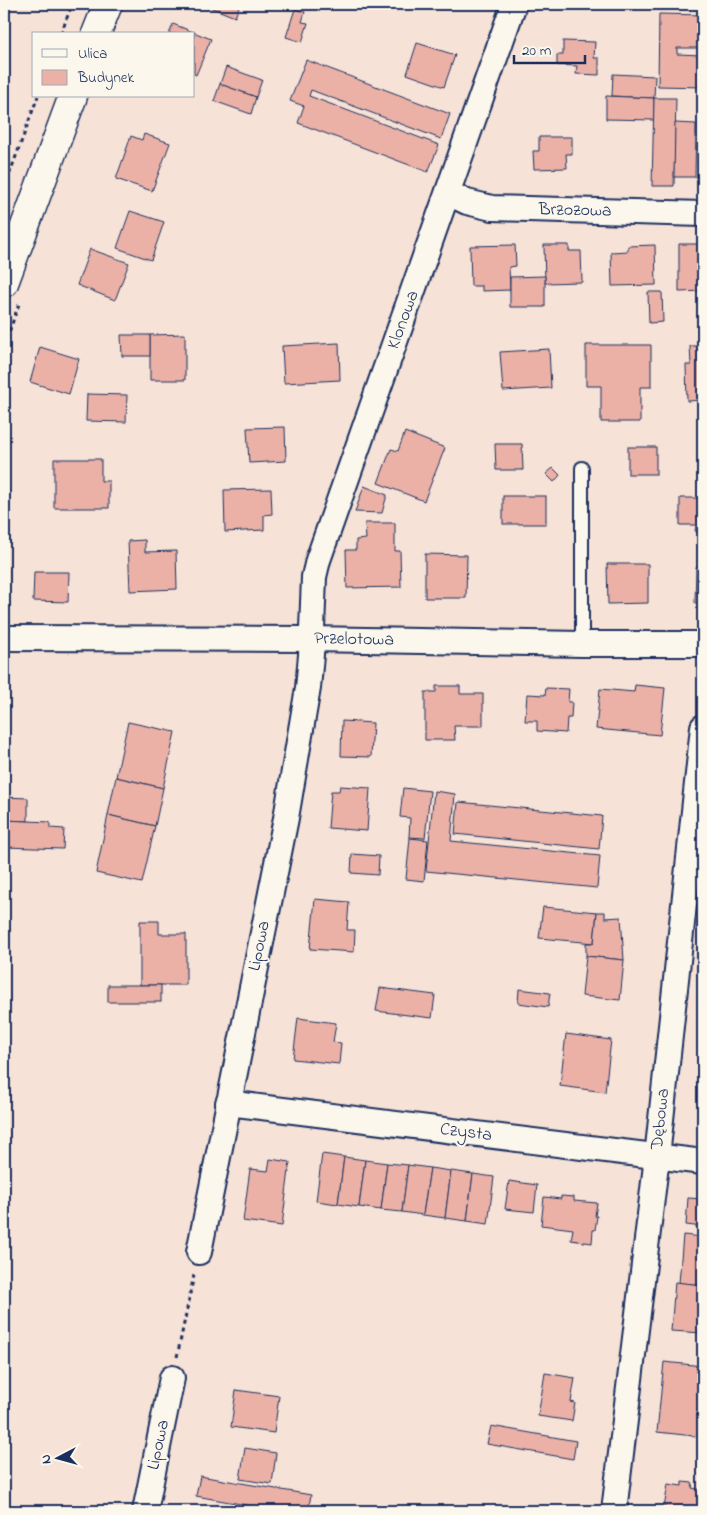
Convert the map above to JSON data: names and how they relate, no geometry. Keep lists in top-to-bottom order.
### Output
{
  "streets": {
    "street": [
      "Brzozowa",
      "Klonowa",
      "Przelotowa",
      "Lipowa",
      "Dębowa",
      "Czysta"
    ]
  },
  "crossings": [
    ["Brzozowa", "Klonowa"],
    ["Klonowa", "Przelotowa"],
    ["Klonowa", "Lipowa"],
    ["Przelotowa", "Lipowa"],
    ["Lipowa", "Czysta"],
    ["Dębowa", "Czysta"]
  ],
  "legend": ["Ulica", "Budynek"],
  "scale_bar": "20 m",
  "north": "left"
}
